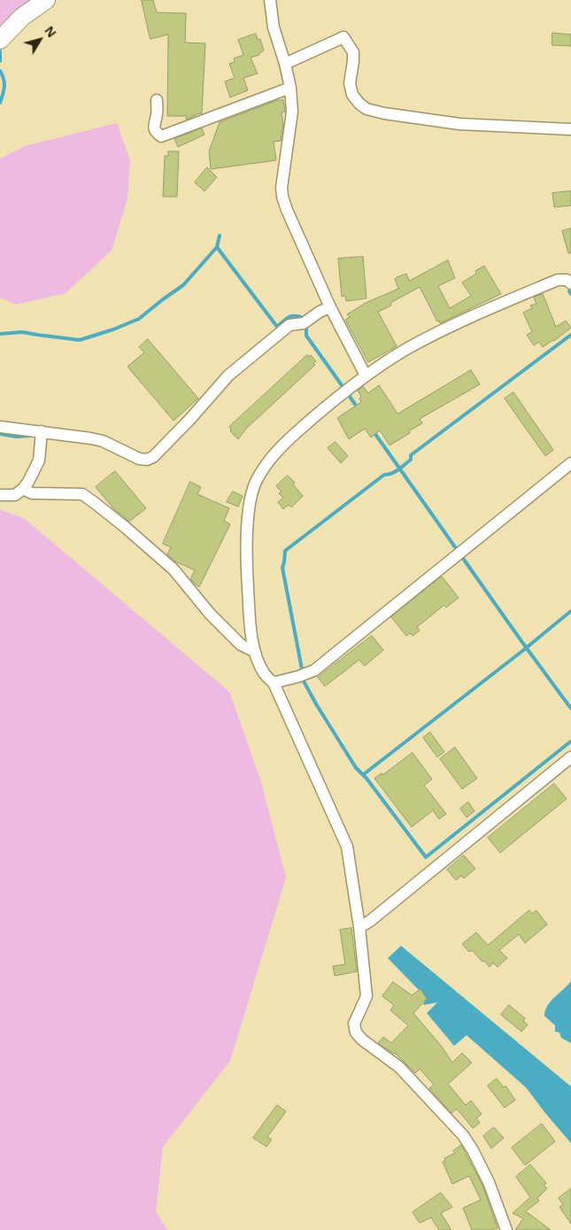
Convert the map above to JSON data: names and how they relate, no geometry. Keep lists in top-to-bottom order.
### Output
{
  "north": "top right"
}
